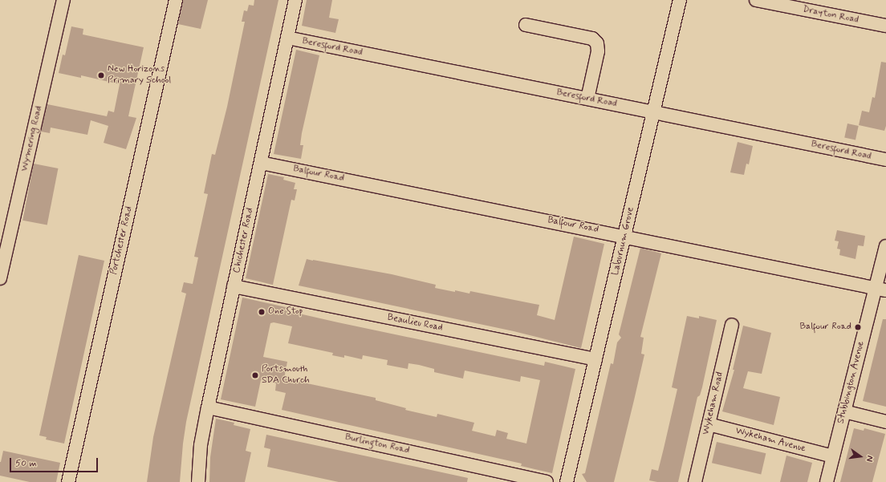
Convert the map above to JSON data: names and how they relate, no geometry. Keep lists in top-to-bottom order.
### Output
{
  "streets": {
    "street": [
      "Drayton Road",
      "Beresford Road",
      "Wymering Road",
      "Balfour Road",
      "Portchester Road",
      "Chichester Road",
      "Laburnum Grove",
      "Beaulieu Road",
      "Stubbington Avenue",
      "Wykeham Road",
      "Wykeham Avenue",
      "Burlington Road"
    ]
  },
  "crossings": [
    ["Beresford Road", "Chichester Road"],
    ["Beresford Road", "Laburnum Grove"],
    ["Balfour Road", "Chichester Road"],
    ["Balfour Road", "Laburnum Grove"],
    ["Balfour Road", "Stubbington Avenue"],
    ["Chichester Road", "Beaulieu Road"],
    ["Chichester Road", "Burlington Road"],
    ["Laburnum Grove", "Beaulieu Road"],
    ["Stubbington Avenue", "Wykeham Avenue"],
    ["Wykeham Road", "Wykeham Avenue"]
  ],
  "places": [
    "New Horizons Primary School",
    "One Stop",
    "Balfour Road",
    "Portsmouth SDA Church"
  ],
  "scale_bar": "50 m",
  "north": "right"
}
